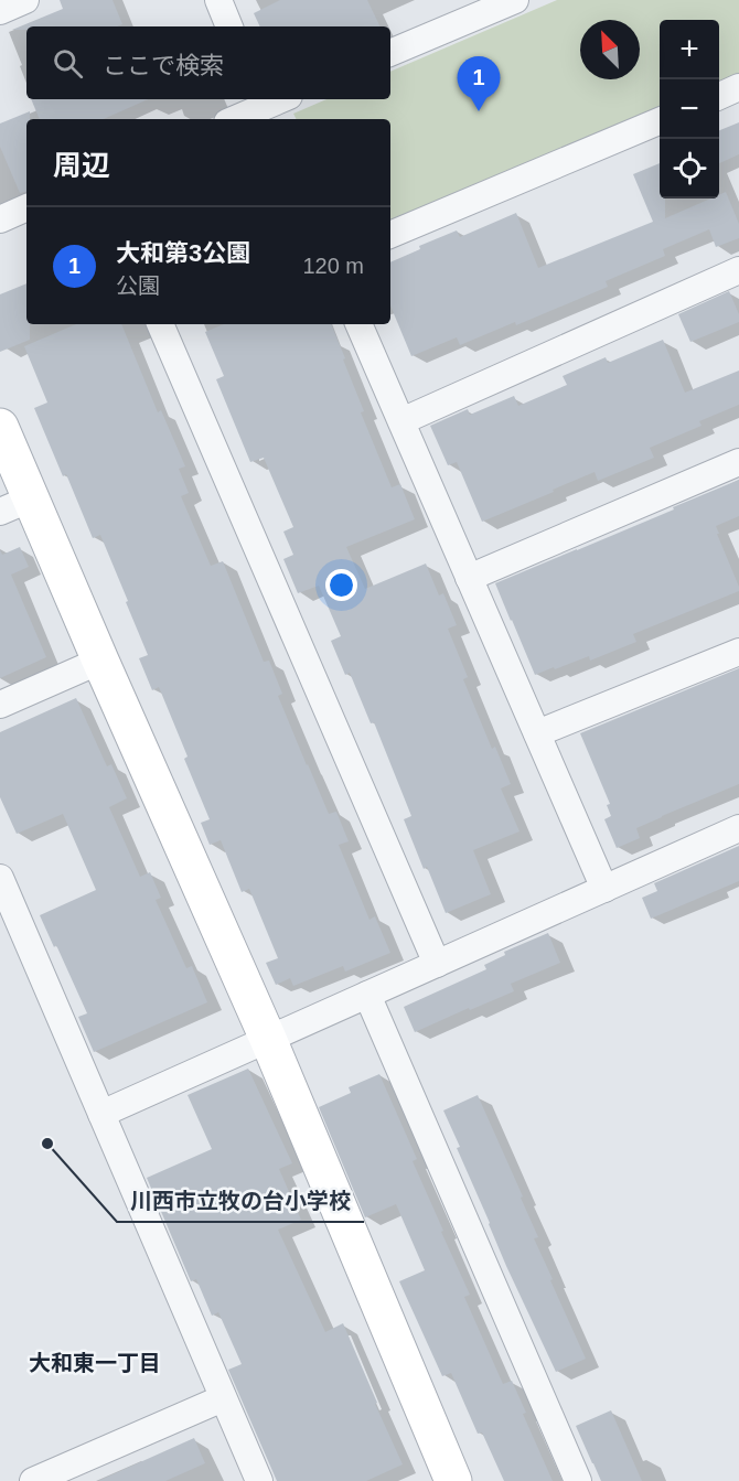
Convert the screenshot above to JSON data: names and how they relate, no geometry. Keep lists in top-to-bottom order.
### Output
{
  "districts": ["大和東一丁目"],
  "places": ["川西市立牧の台小学校"],
  "north": "top left",
  "page": {
    "map_buttons": ["+", "−"],
    "search": "ここで検索",
    "pins": "1",
    "heading": "周辺",
    "list": [
      {
        "mark": "1",
        "name": "大和第3公園",
        "note": "公園",
        "value": "120 m"
      }
    ]
  }
}
